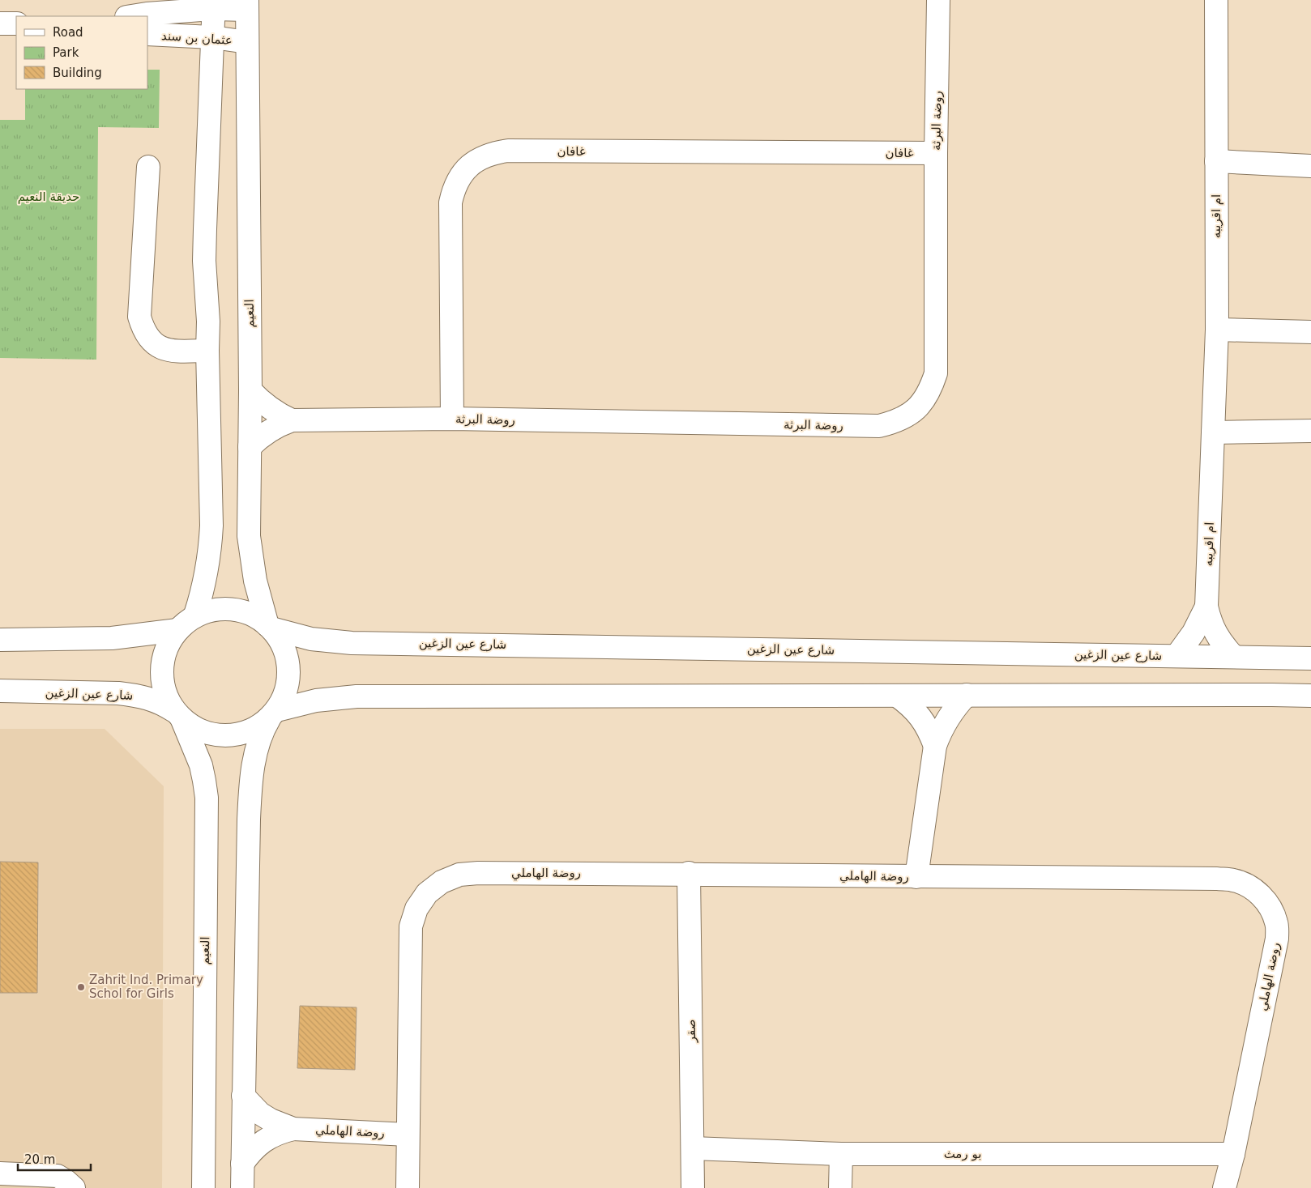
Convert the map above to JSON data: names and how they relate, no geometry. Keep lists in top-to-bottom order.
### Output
{
  "streets": {
    "street": [
      "عثمان بن سند",
      "روضة البرثة",
      "غافان",
      "ام اقريبه",
      "النعيم",
      "شارع عين الزغين",
      "روضة الهاملي",
      "صقر",
      "بو رمث"
    ]
  },
  "crossings": [
    ["عثمان بن سند", "النعيم"],
    ["روضة البرثة", "غافان"],
    ["روضة البرثة", "النعيم"],
    ["ام اقريبه", "شارع عين الزغين"],
    ["النعيم", "شارع عين الزغين"],
    ["روضة الهاملي", "صقر"],
    ["روضة الهاملي", "بو رمث"],
    ["صقر", "بو رمث"]
  ],
  "parks": ["حديقة النعيم"],
  "places": ["Zahrit Ind. Primary Schol for Girls"],
  "legend": ["Road", "Park", "Building"],
  "scale_bar": "20 m"
}
